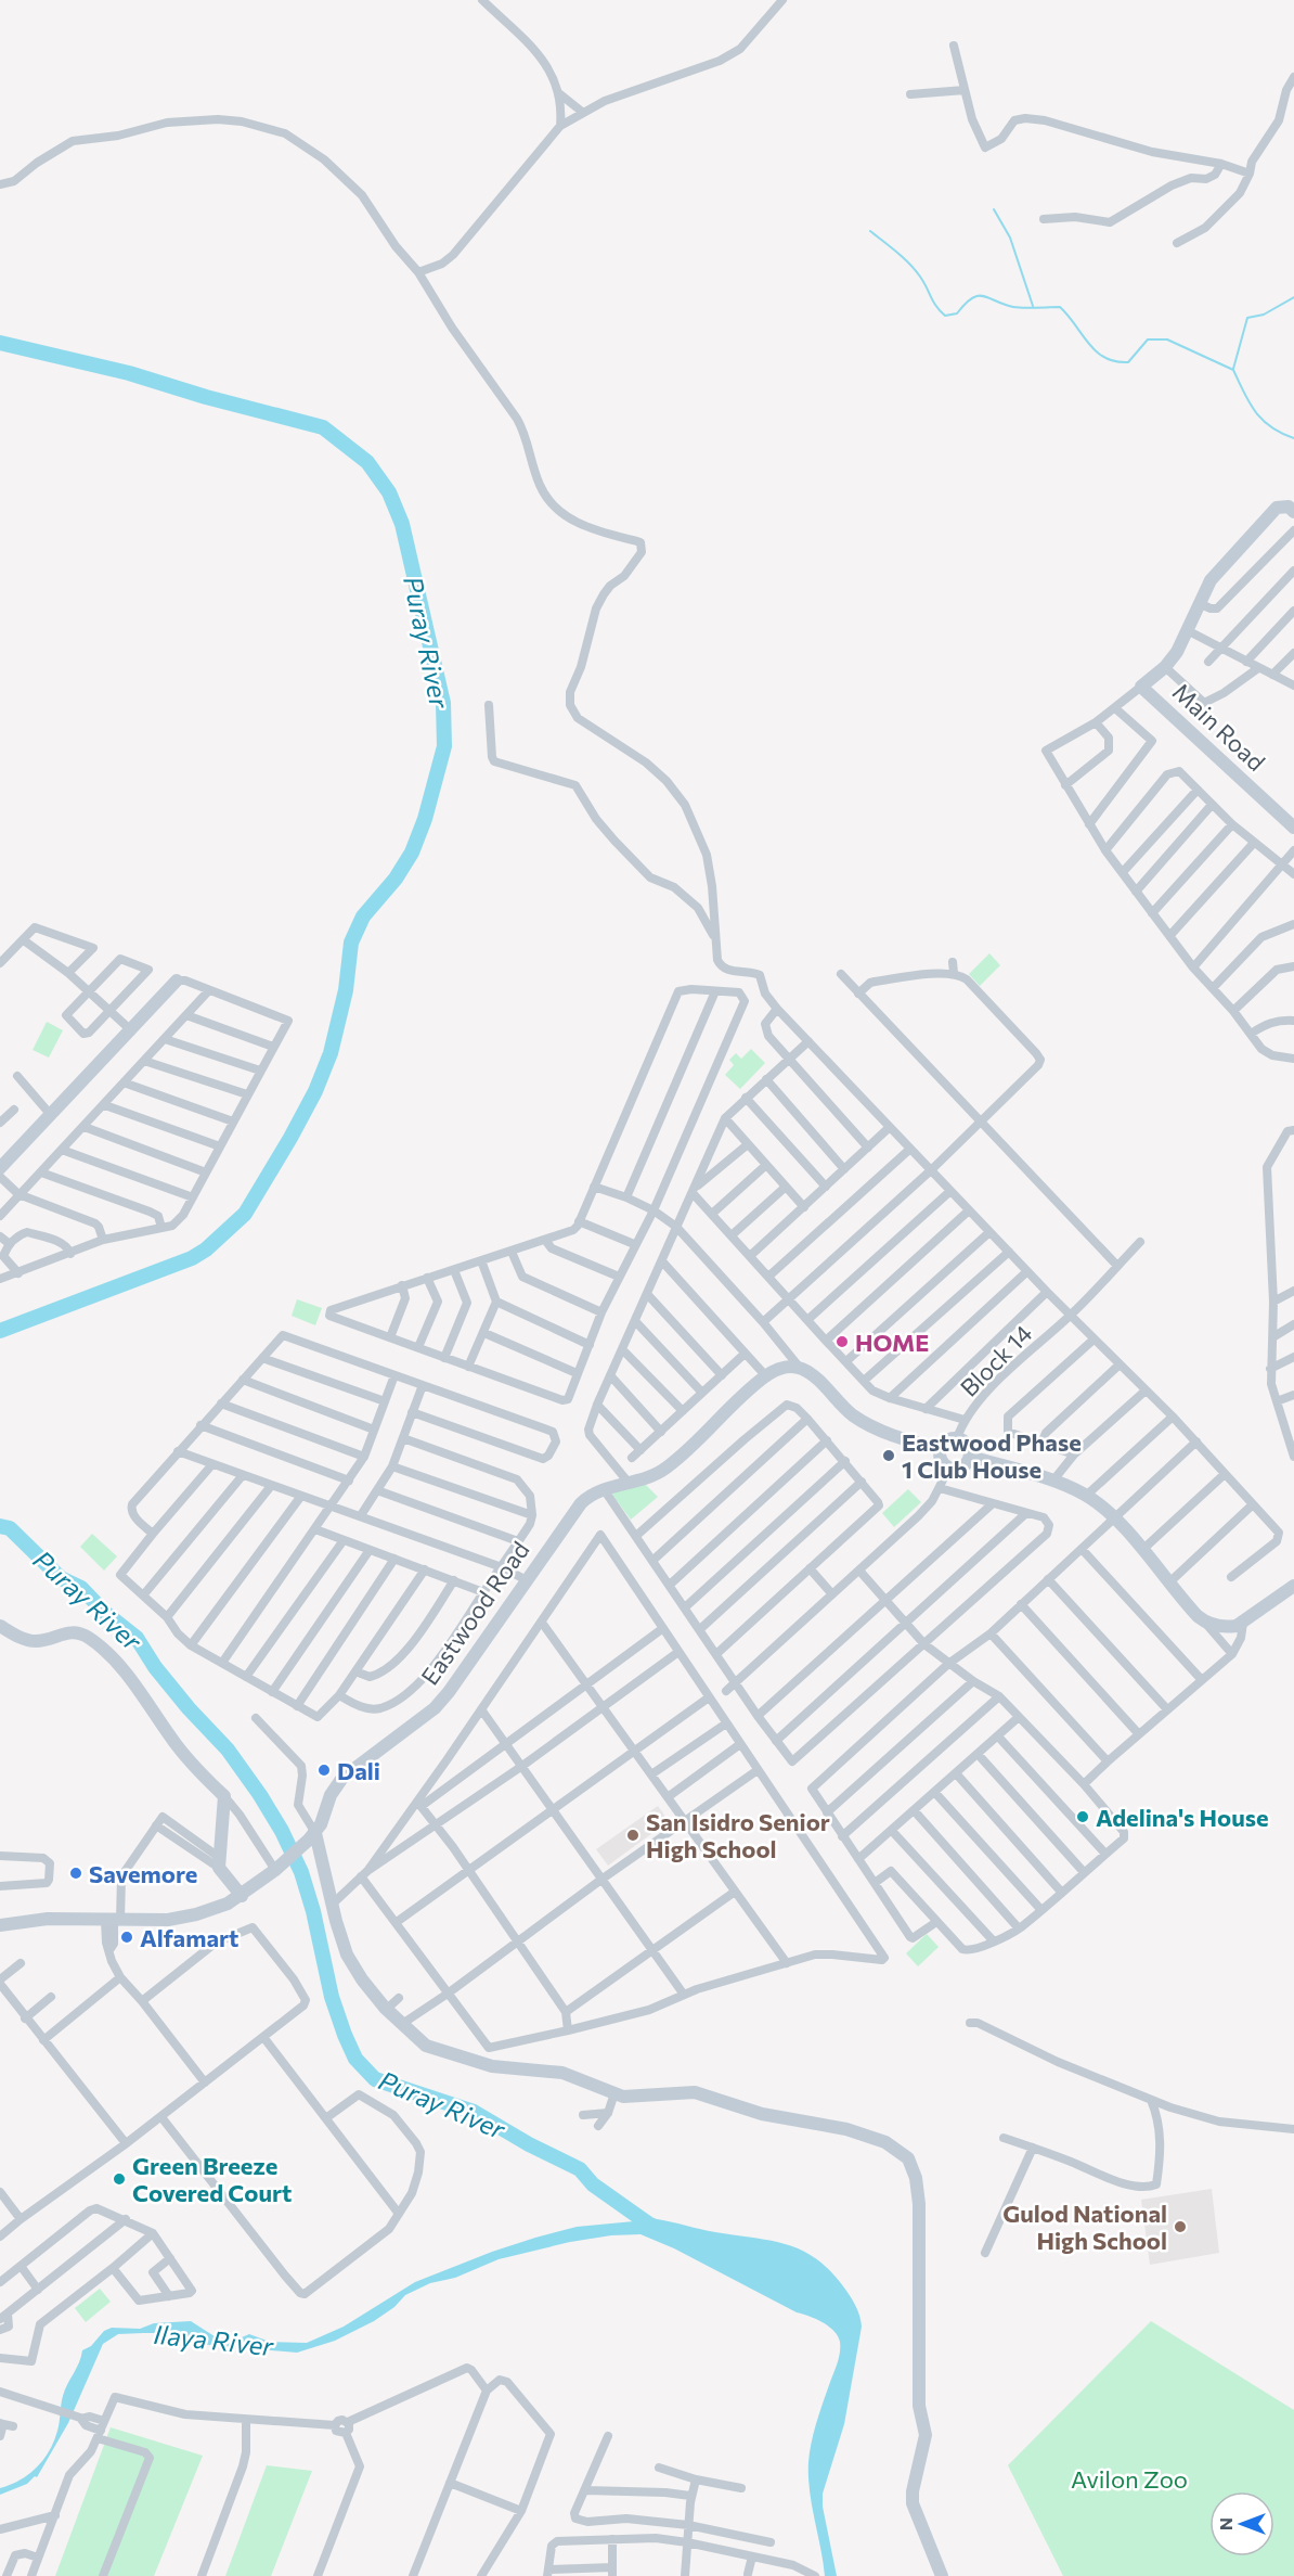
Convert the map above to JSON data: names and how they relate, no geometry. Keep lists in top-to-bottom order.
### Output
{
  "streets": {
    "street": ["Main Road", "Block 14", "Eastwood Road"]
  },
  "water": ["Puray River", "Ilaya River"],
  "parks": ["Avilon Zoo"],
  "places": [
    "HOME",
    "Eastwood Phase 1 Club House",
    "Dali",
    "Adelina's House",
    "San Isidro Senior High School",
    "Savemore",
    "Alfamart",
    "Green Breeze Covered Court",
    "Gulod National High School"
  ],
  "north": "left"
}
